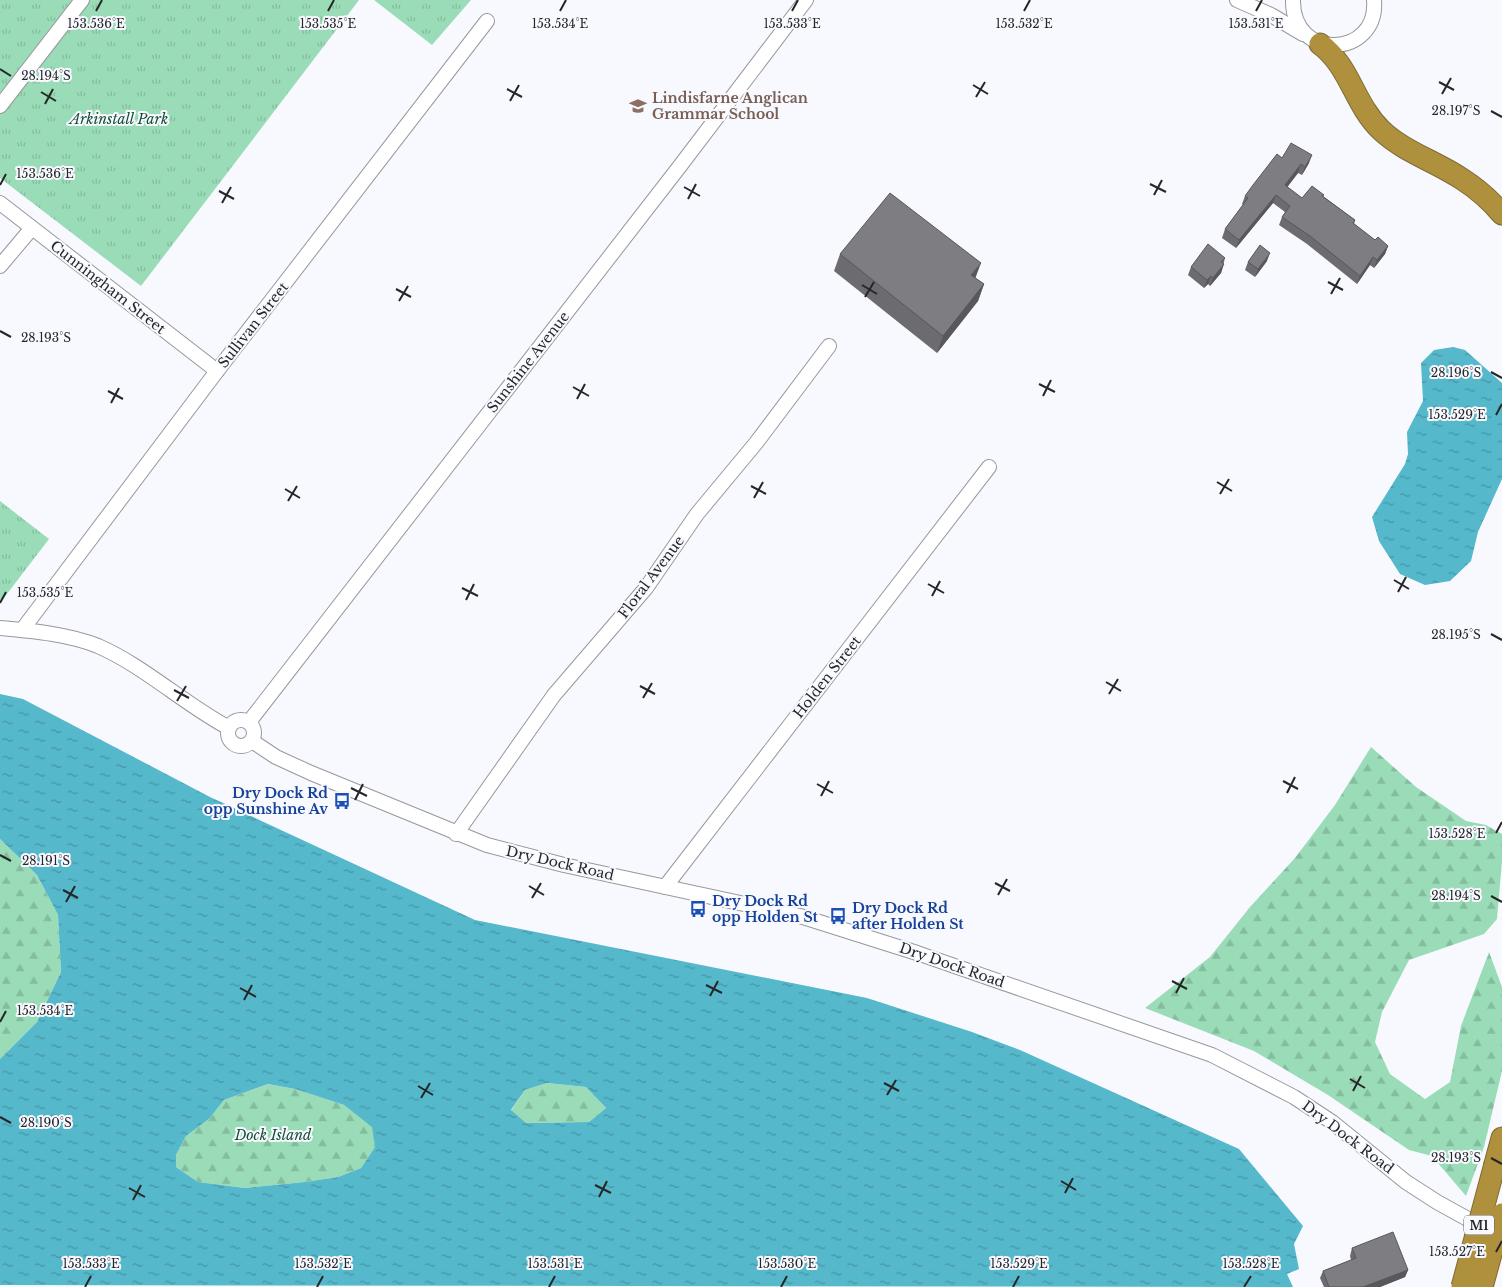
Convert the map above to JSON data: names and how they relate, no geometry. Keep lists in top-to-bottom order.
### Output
{
  "streets": {
    "highway": ["M1"],
    "street": [
      "Cunningham Street",
      "Sullivan Street",
      "Sunshine Avenue",
      "Floral Avenue",
      "Holden Street",
      "Dry Dock Road"
    ]
  },
  "crossings": [
    ["Cunningham Street", "Sullivan Street"],
    ["Sunshine Avenue", "Dry Dock Road"],
    ["Floral Avenue", "Dry Dock Road"],
    ["Holden Street", "Dry Dock Road"]
  ],
  "parks": ["Arkinstall Park", "Dock Island"],
  "places": {
    "school or university": ["Lindisfarne Anglican Grammar School"],
    "bus stop": ["Dry Dock Rd opp Sunshine Av", "Dry Dock Rd opp Holden St", "Dry Dock Rd after Holden St"]
  },
  "coordinates": [
    "153.536°E",
    "153.535°E",
    "153.534°E",
    "153.533°E",
    "153.532°E",
    "153.531°E",
    "28.194°S",
    "28.197°S",
    "28.193°S",
    "28.196°S",
    "153.529°E",
    "28.195°S",
    "153.528°E",
    "28.191°S",
    "28.190°S",
    "153.527°E",
    "153.530°E"
  ]
}
